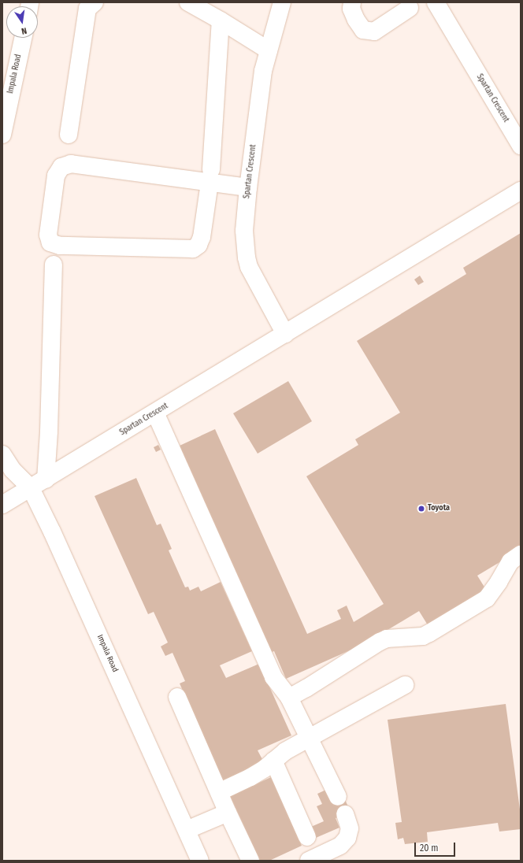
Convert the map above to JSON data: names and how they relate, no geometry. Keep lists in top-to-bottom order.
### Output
{
  "streets": {
    "street": ["Impala Road", "Spartan Crescent"]
  },
  "crossings": [
    ["Impala Road", "Spartan Crescent"]
  ],
  "places": ["Toyota"],
  "scale_bar": "20 m",
  "north": "bottom"
}
